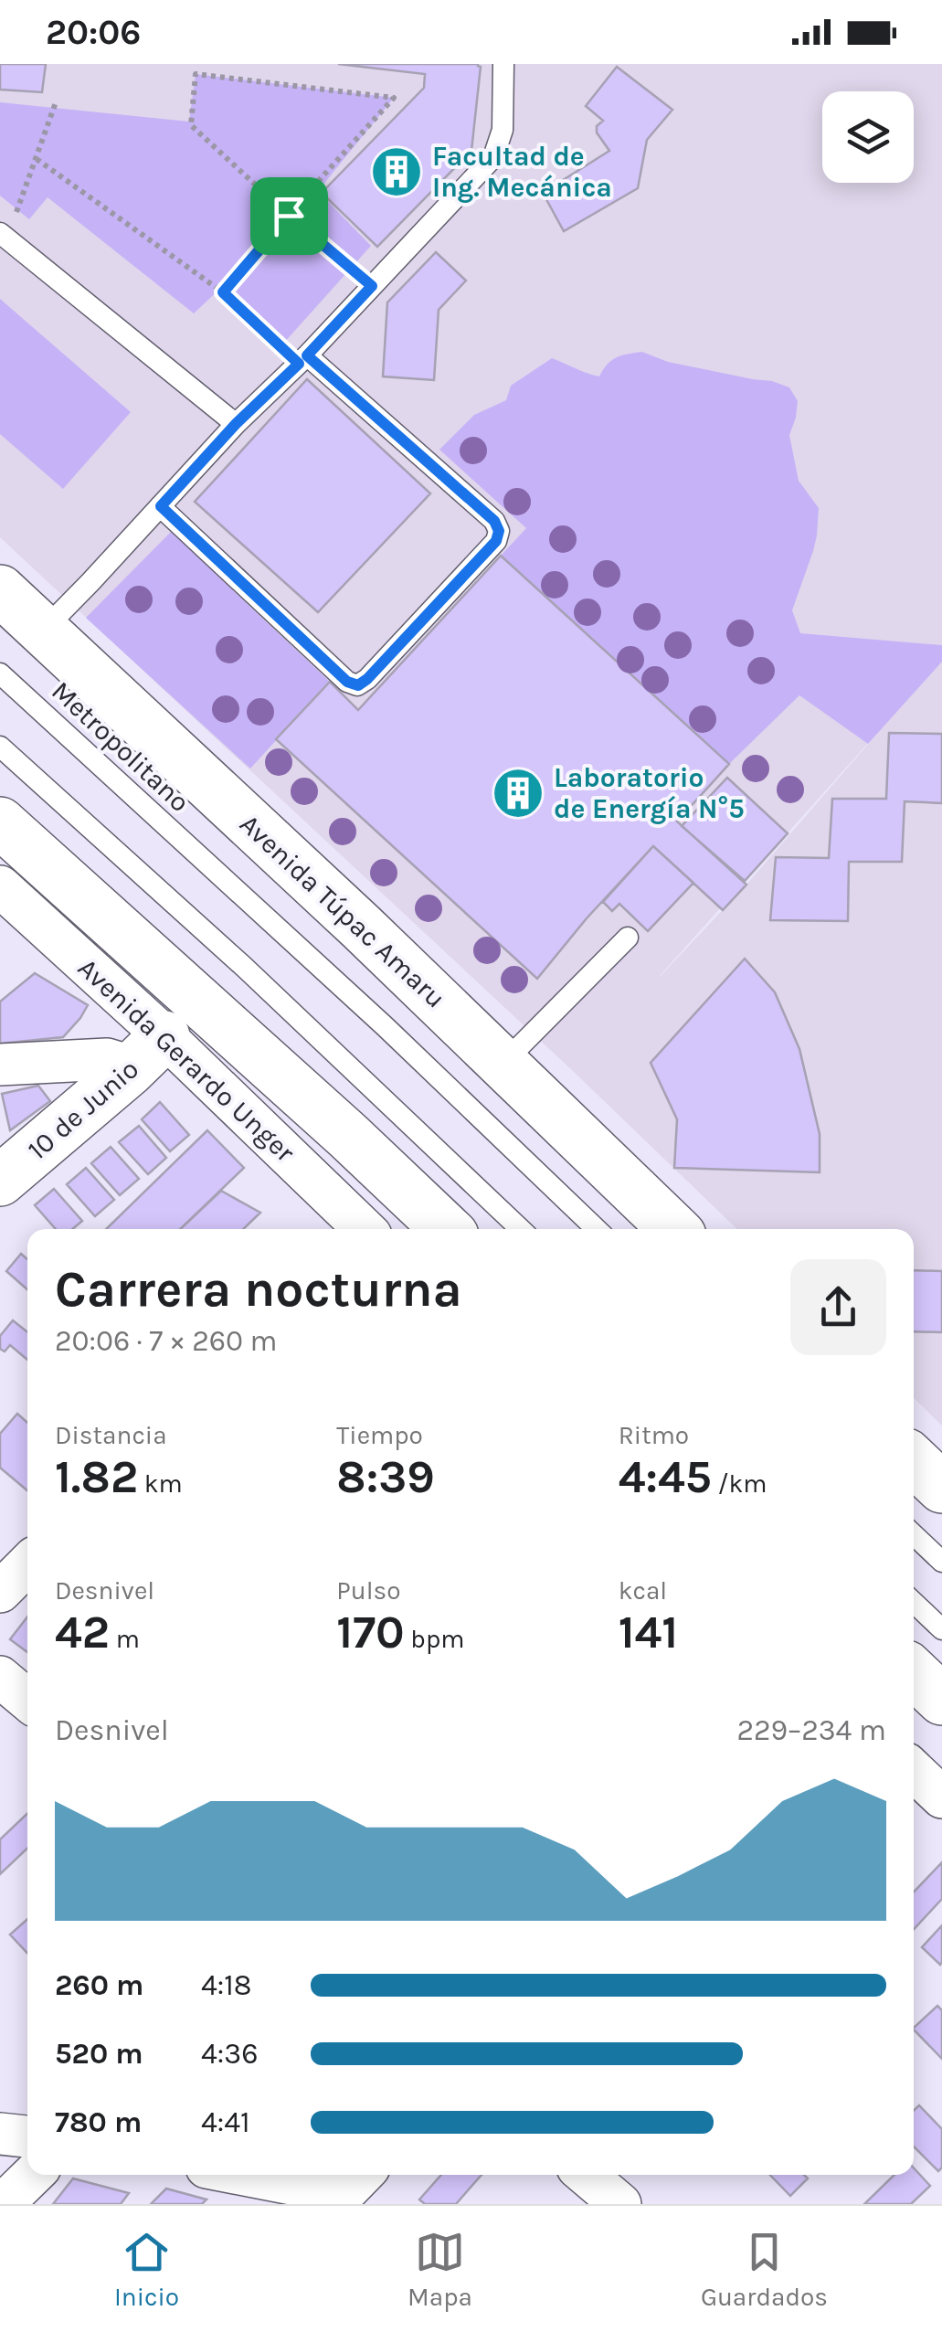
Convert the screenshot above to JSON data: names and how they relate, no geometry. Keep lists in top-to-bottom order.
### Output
{
  "streets": {
    "main road": ["Avenida Túpac Amaru", "10 de Junio"],
    "street": ["Avenida Gerardo Unger"],
    "lane": ["Metropolitano"]
  },
  "crossings": [
    ["Avenida Gerardo Unger", "10 de Junio"]
  ],
  "places": {
    "building": ["Facultad de Ing. Mecánica", "Laboratorio de Energía N°5"]
  },
  "page": {
    "status": "20:06",
    "heading": ["Carrera nocturna", "20:06 · 7 × 260 m"],
    "stats": [
      ["Distancia", "1.82 km"],
      ["Tiempo", "8:39"],
      ["Ritmo", "4:45 /km"],
      ["Desnivel", "42 m"],
      ["Pulso", "170 bpm"],
      ["kcal", "141"]
    ],
    "chart": ["Desnivel", "229–234 m"],
    "list": [
      {
        "name": "260 m",
        "note": "4:18"
      },
      {
        "name": "520 m",
        "note": "4:36"
      },
      {
        "name": "780 m",
        "note": "4:41"
      }
    ],
    "tabs": ["Inicio", "Mapa", "Guardados"]
  }
}
